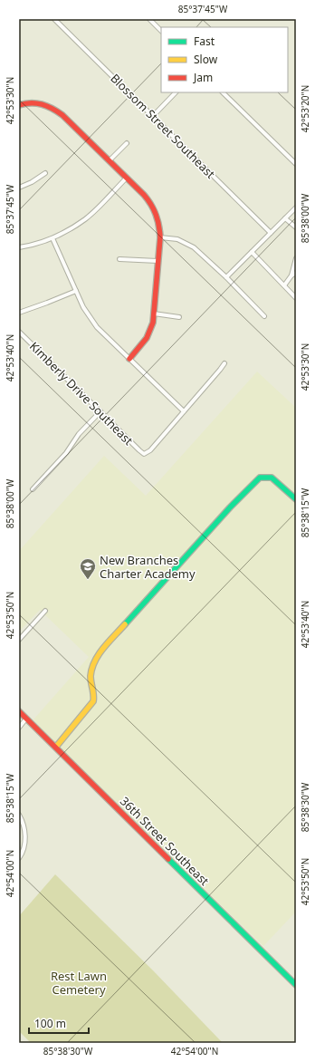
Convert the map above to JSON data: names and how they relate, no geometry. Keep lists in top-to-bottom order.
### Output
{
  "streets": {
    "street": ["Blossom Street Southeast", "Kimberly Drive Southeast", "36th Street Southeast"]
  },
  "parks": ["Rest Lawn Cemetery"],
  "places": {
    "school or university": ["New Branches Charter Academy"]
  },
  "legend": ["Fast", "Slow", "Jam"],
  "scale_bar": "100 m",
  "coordinates": [
    "85°37'45\"W",
    "42°53'30\"N",
    "42°53'20\"N",
    "85°38'00\"W",
    "42°53'40\"N",
    "85°38'15\"W",
    "42°53'50\"N",
    "85°38'30\"W",
    "42°54'00\"N"
  ]
}
